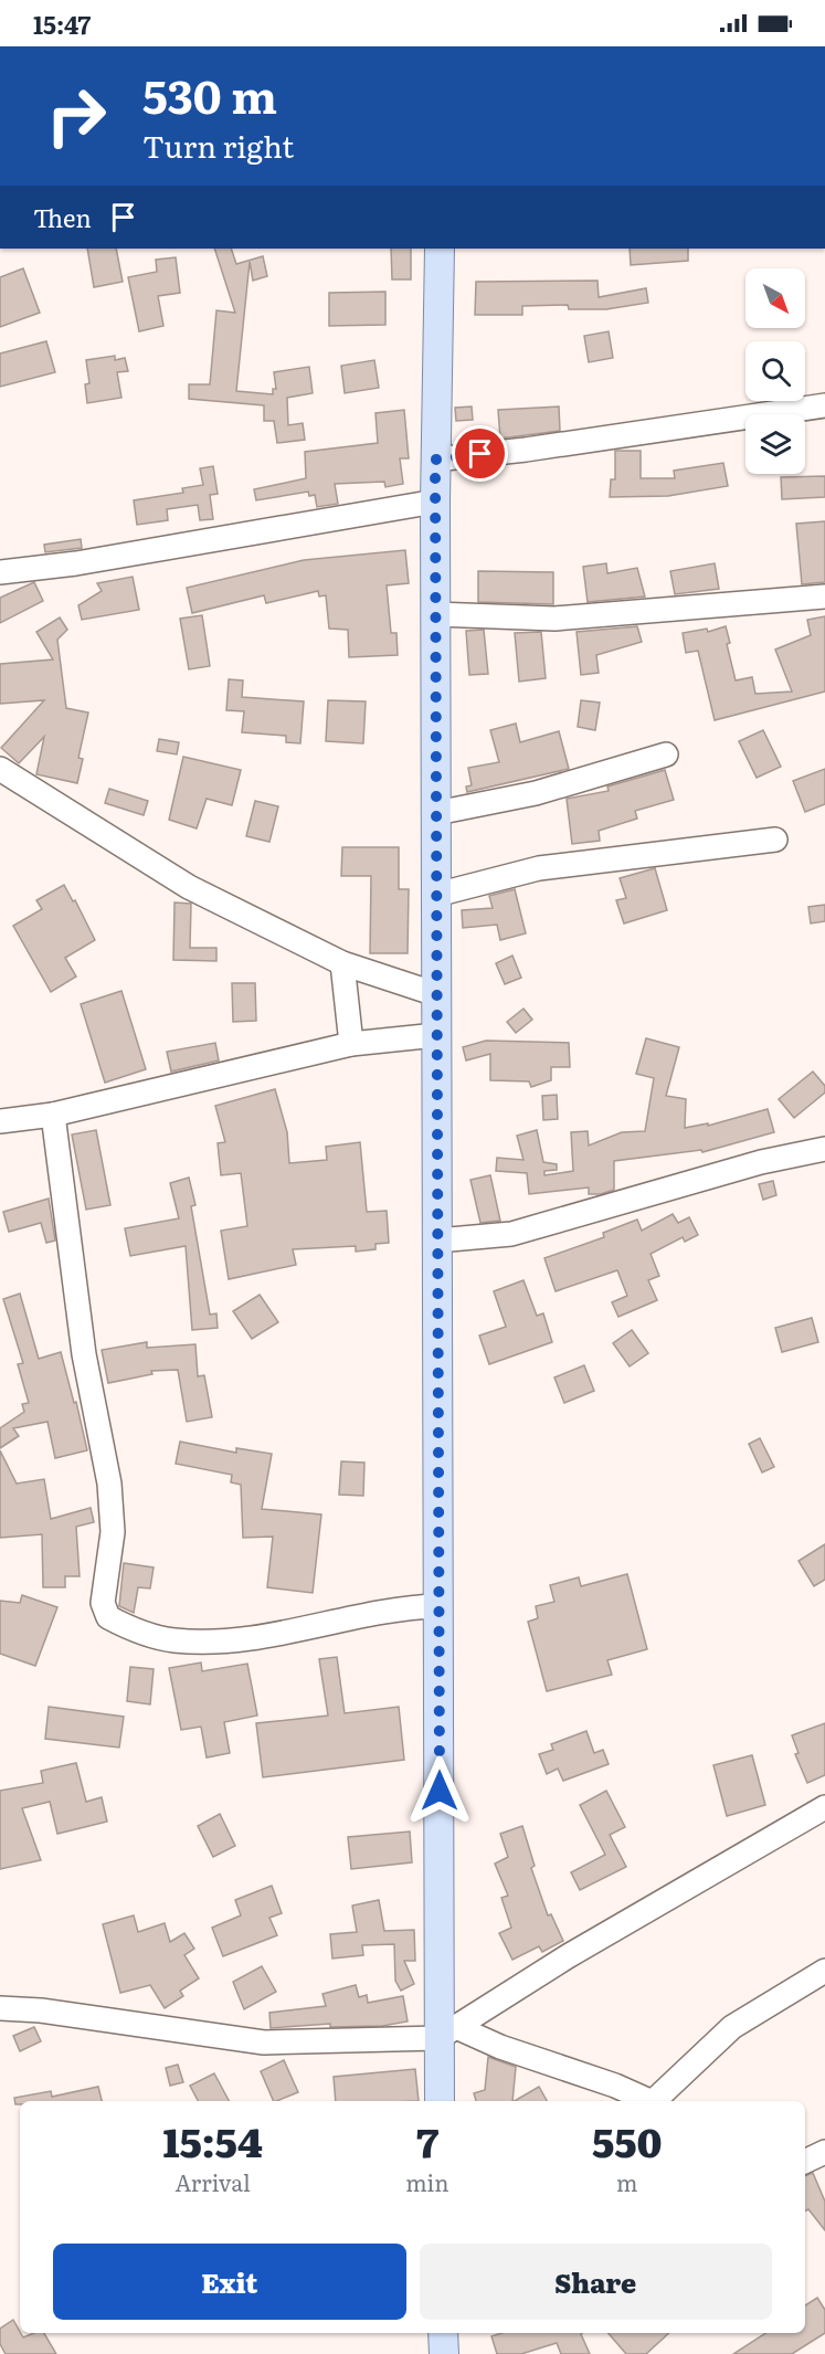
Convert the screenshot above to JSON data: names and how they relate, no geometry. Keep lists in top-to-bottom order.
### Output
{
  "north": "bottom right",
  "page": {
    "status": "15:47",
    "turn": ["530 m", "Turn right"],
    "then": "Then",
    "eta": [
      "15:54",
      "Arrival",
      "7",
      "min",
      "550",
      "m"
    ],
    "buttons": ["Exit", "Share"]
  }
}
